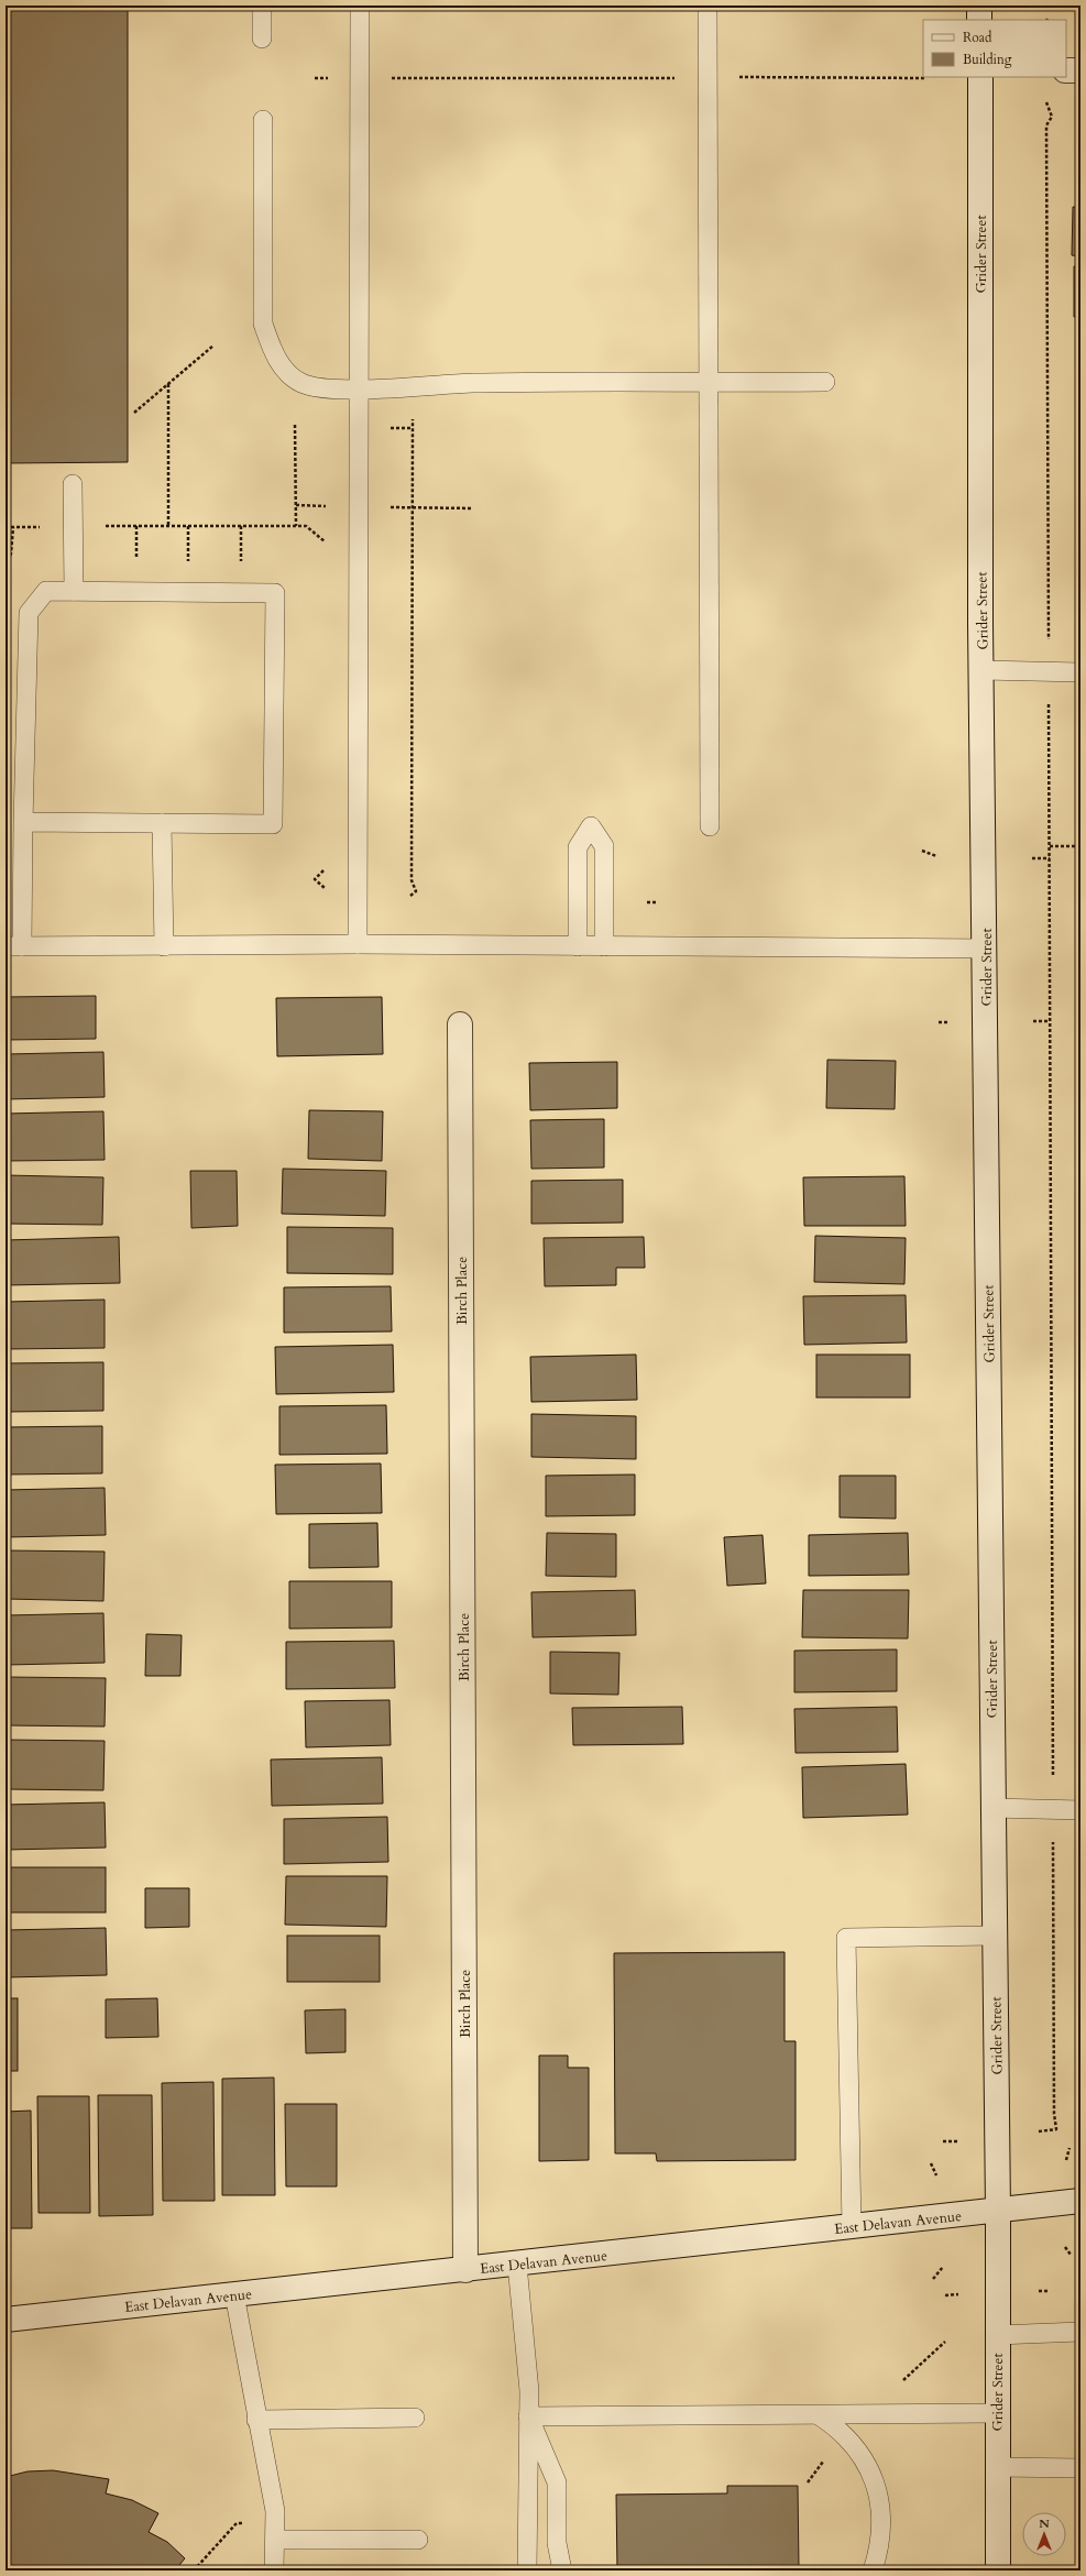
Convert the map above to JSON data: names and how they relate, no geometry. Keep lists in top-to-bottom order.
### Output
{
  "streets": {
    "street": ["Grider Street", "Birch Place", "East Delavan Avenue"]
  },
  "crossings": [
    ["Grider Street", "East Delavan Avenue"],
    ["Birch Place", "East Delavan Avenue"]
  ],
  "legend": ["Road", "Building"],
  "north": "top"
}
